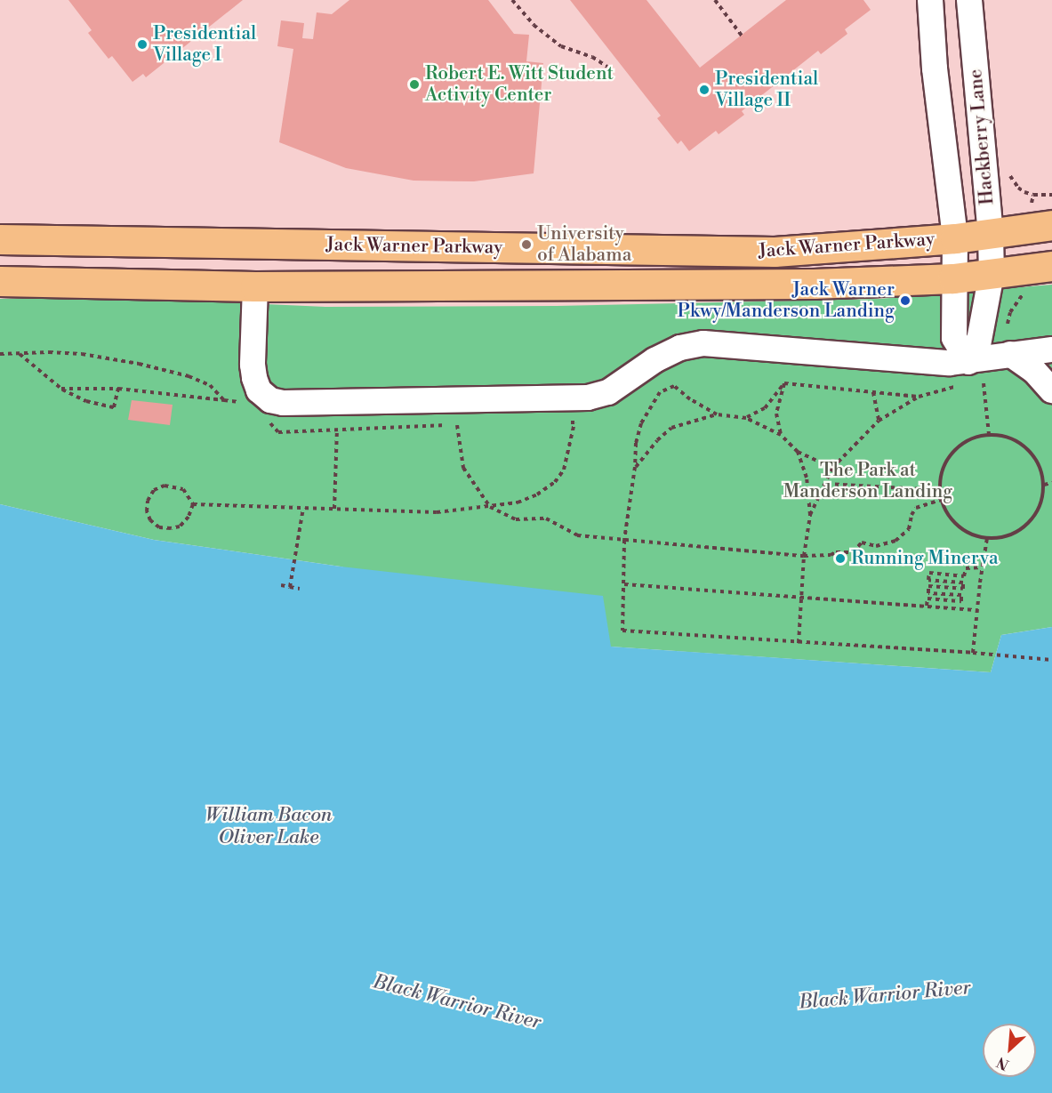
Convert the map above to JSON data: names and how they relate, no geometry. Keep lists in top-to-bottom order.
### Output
{
  "streets": {
    "main road": ["Jack Warner Parkway"],
    "street": ["Hackberry Lane"]
  },
  "crossings": [
    ["Hackberry Lane", "Jack Warner Parkway"]
  ],
  "water": ["William Bacon Oliver Lake", "Black Warrior River"],
  "parks": ["The Park at Manderson Landing"],
  "places": [
    "Presidential Village I",
    "Robert E. Witt Student Activity Center",
    "Presidential Village II",
    "University of Alabama",
    "Jack Warner Pkwy/Manderson Landing",
    "Running Minerva"
  ],
  "north": "bottom left"
}
